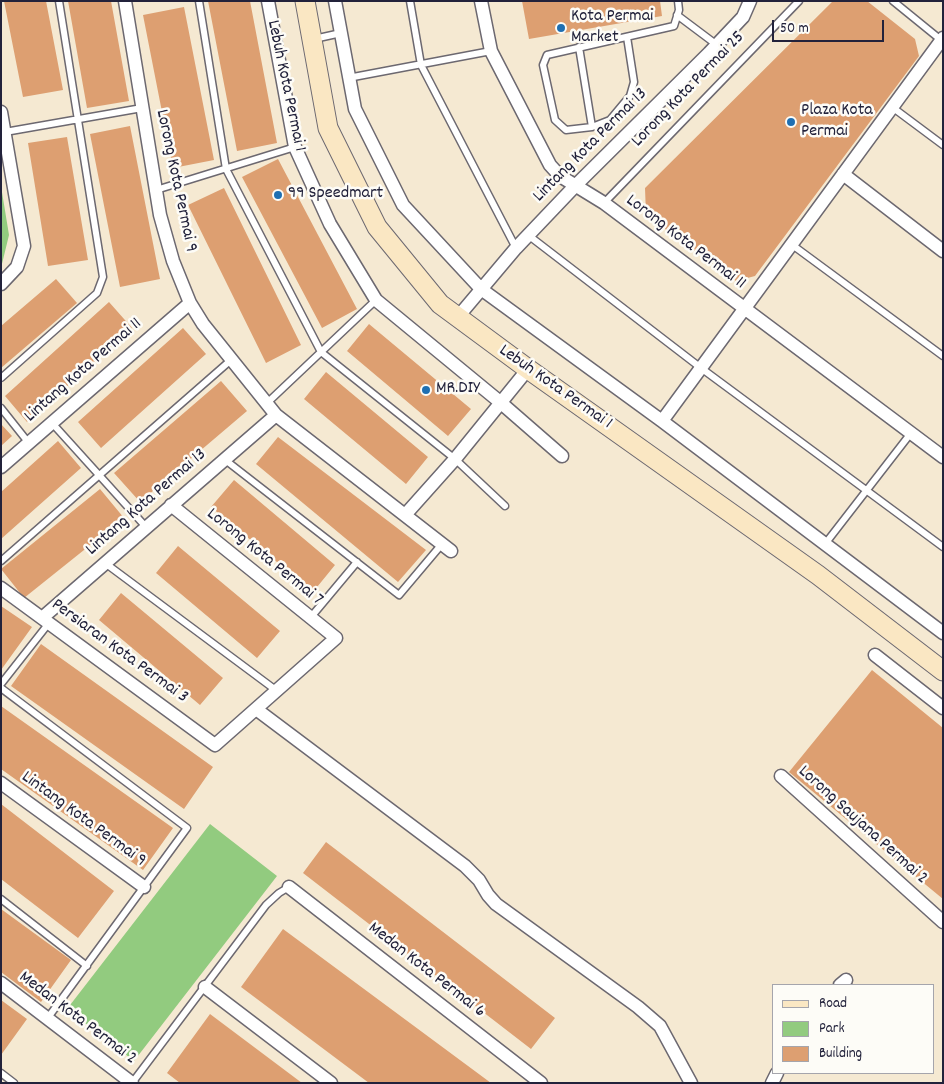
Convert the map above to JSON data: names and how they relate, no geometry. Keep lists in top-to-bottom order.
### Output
{
  "streets": {
    "street": [
      "Lebuh Kota Permai 1",
      "Lintang Kota Permai 13",
      "Lorong Kota Permai 9",
      "Lorong Kota Permai 11",
      "Lintang Kota Permai 11",
      "Lorong Kota Permai 7",
      "Persiaran Kota Permai 3",
      "Lintang Kota Permai 9",
      "Lorong Saujana Permai 2",
      "Medan Kota Permai 6",
      "Medan Kota Permai 2"
    ],
    "lane": ["Lorong Kota Permai 25"]
  },
  "crossings": [
    ["Lebuh Kota Permai 1", "Lintang Kota Permai 13"],
    ["Lorong Kota Permai 25", "Lorong Kota Permai 11"],
    ["Lintang Kota Permai 13", "Lorong Kota Permai 9"],
    ["Lintang Kota Permai 13", "Lorong Kota Permai 11"],
    ["Lintang Kota Permai 13", "Lorong Kota Permai 7"],
    ["Lintang Kota Permai 13", "Persiaran Kota Permai 3"],
    ["Lorong Kota Permai 9", "Lintang Kota Permai 11"]
  ],
  "places": [
    "Kota Permai Market",
    "Plaza Kota Permai",
    "99 Speedmart",
    "MR.DIY"
  ],
  "legend": ["Road", "Park", "Building"],
  "scale_bar": "50 m"
}
